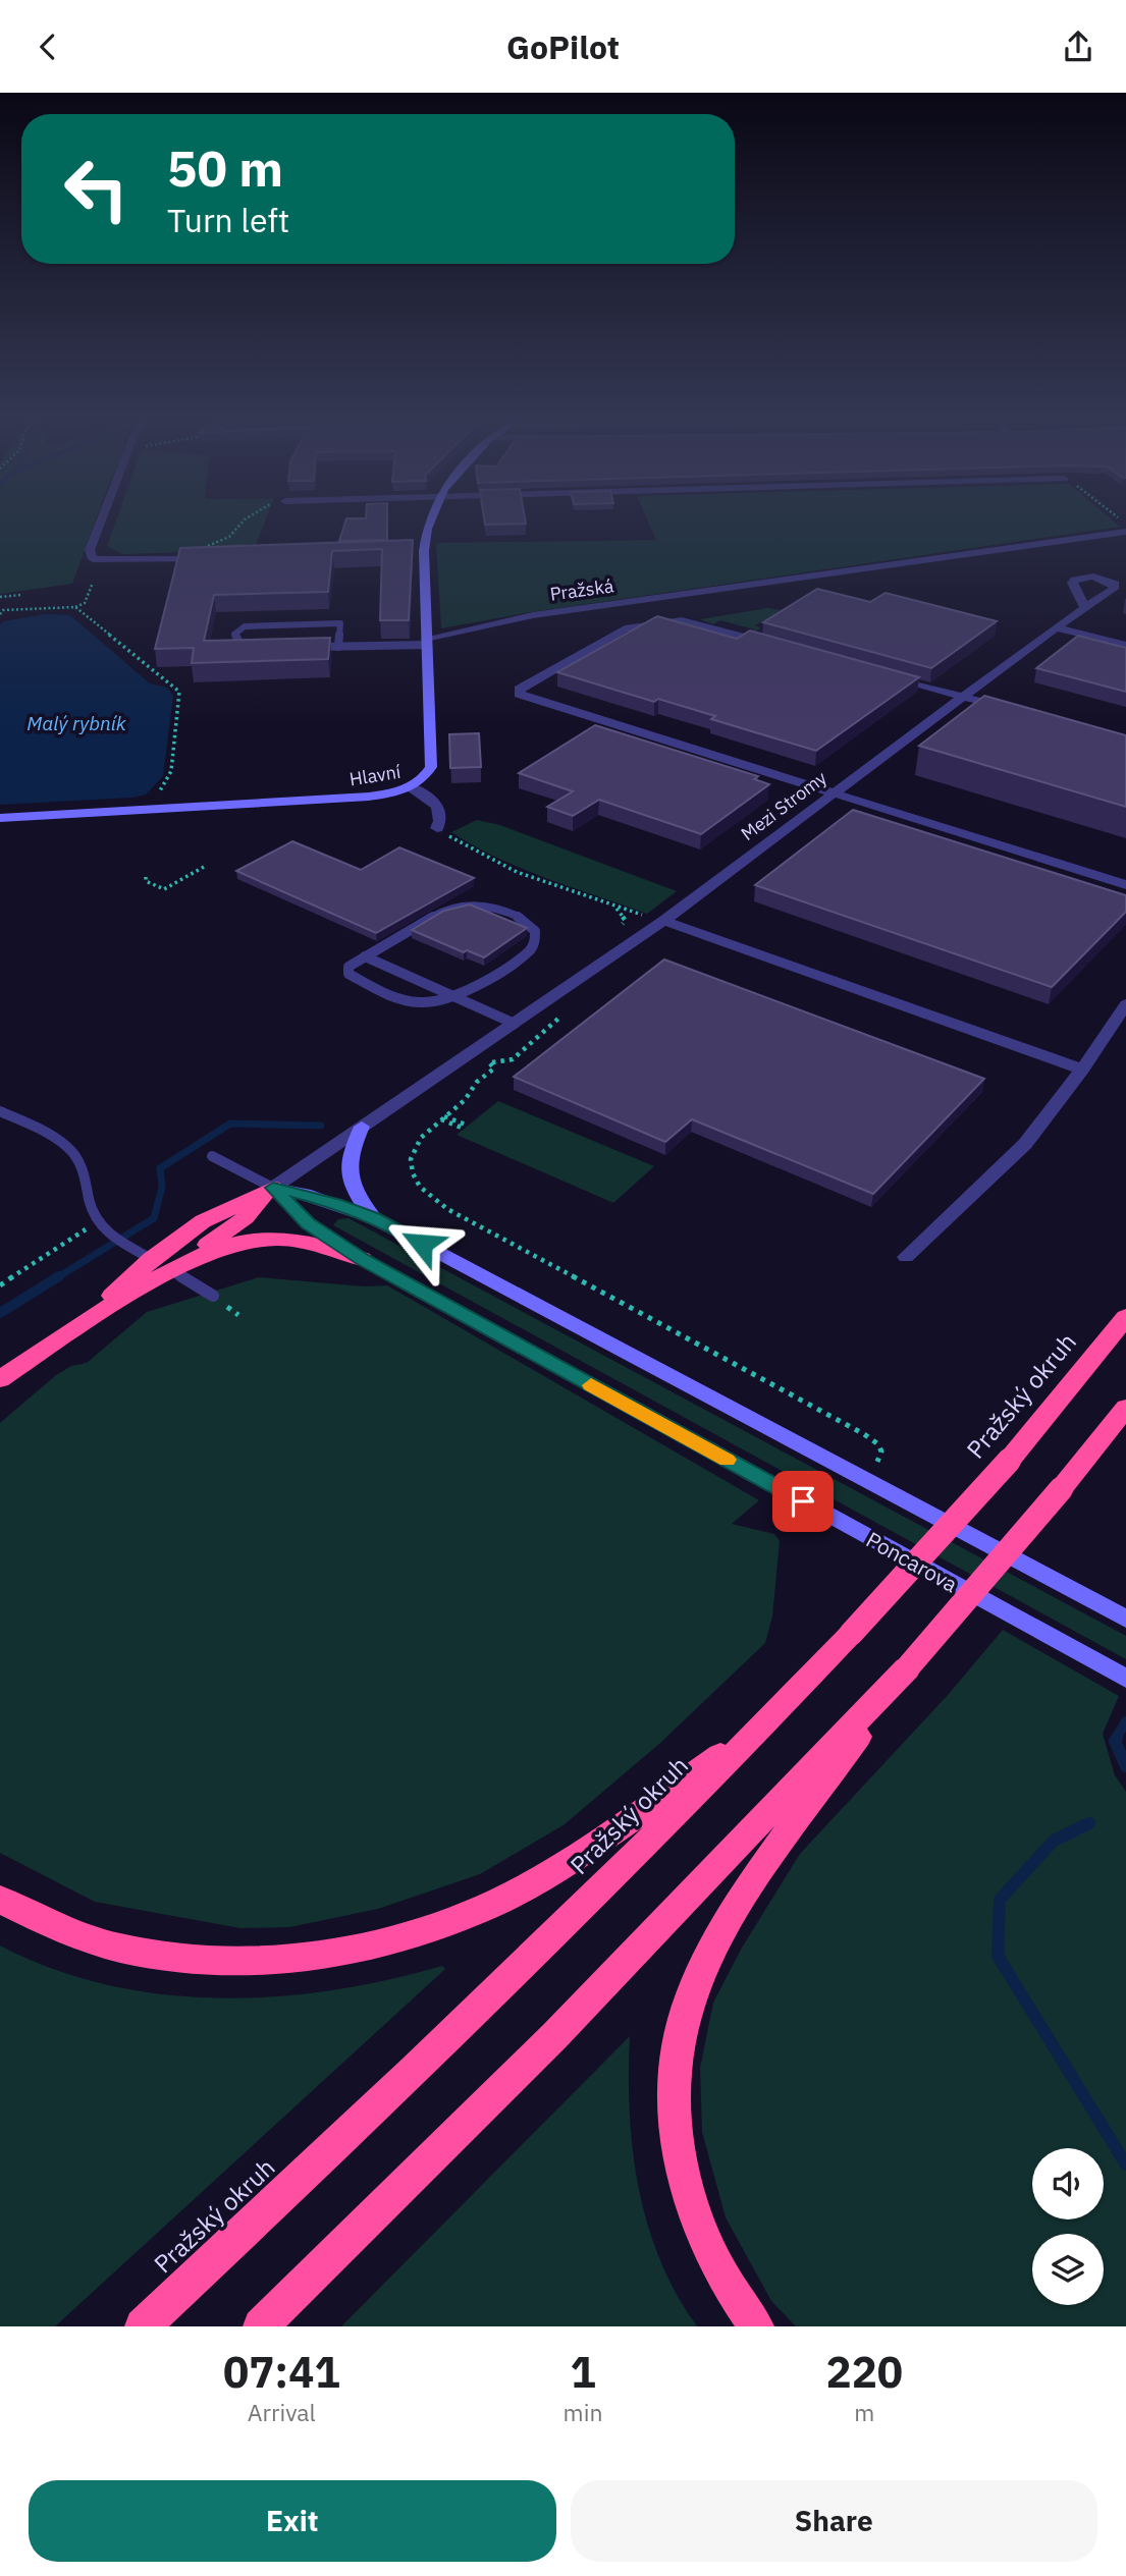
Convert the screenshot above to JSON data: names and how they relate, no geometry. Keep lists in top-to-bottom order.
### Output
{
  "streets": {
    "highway": ["Pražský okruh"],
    "street": [
      "Pražská",
      "Hlavní",
      "Mezi Stromy",
      "Poncarova"
    ]
  },
  "crossings": [
    ["Pražská", "Hlavní"],
    ["Mezi Stromy", "Poncarova"]
  ],
  "water": ["Malý rybník"],
  "page": {
    "header": "GoPilot",
    "turn": ["50 m", "Turn left"],
    "eta": [
      "07:41",
      "Arrival",
      "1",
      "min",
      "220",
      "m"
    ],
    "buttons": ["Exit", "Share"]
  }
}
